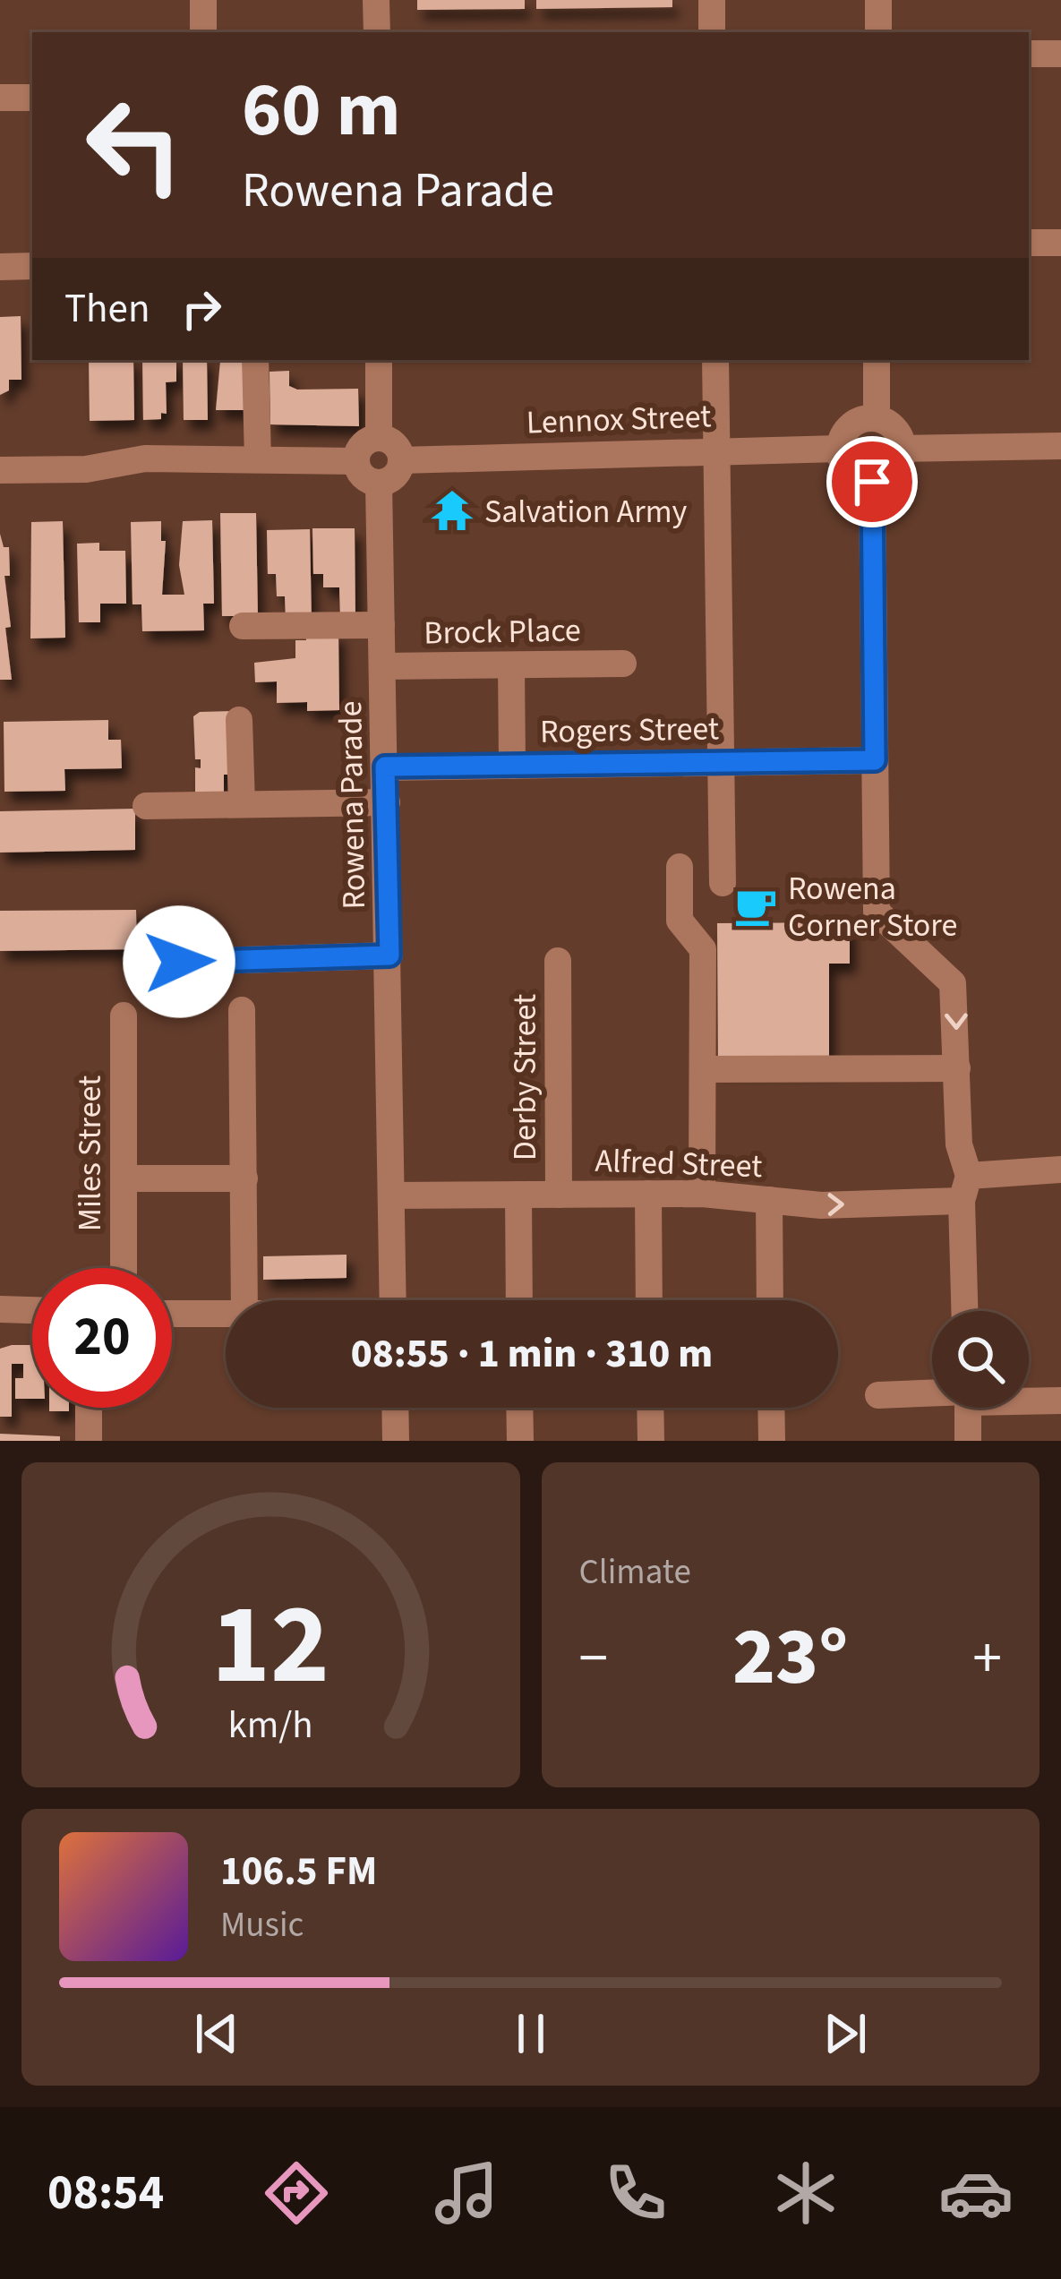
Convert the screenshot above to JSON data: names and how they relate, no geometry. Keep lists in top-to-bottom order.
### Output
{
  "streets": {
    "street": [
      "Lennox Street",
      "Brock Place",
      "Rogers Street",
      "Rowena Parade",
      "Derby Street",
      "Miles Street",
      "Alfred Street"
    ]
  },
  "crossings": [
    ["Lennox Street", "Rowena Parade"],
    ["Brock Place", "Rowena Parade"],
    ["Rogers Street", "Rowena Parade"],
    ["Rowena Parade", "Alfred Street"],
    ["Derby Street", "Alfred Street"]
  ],
  "places": {
    "temple": ["Salvation Army"],
    "cafe": ["Rowena Corner Store"]
  },
  "page": {
    "turn": ["60 m", "Rowena Parade"],
    "then": "Then",
    "limit": "20",
    "trip": "08:55 · 1 min · 310 m",
    "tile": "Climate",
    "heat": ["−", "23°", "+"],
    "song": ["106.5 FM", "Music"],
    "tabs": "08:54",
    "gauge": ["12", "km/h"]
  }
}
